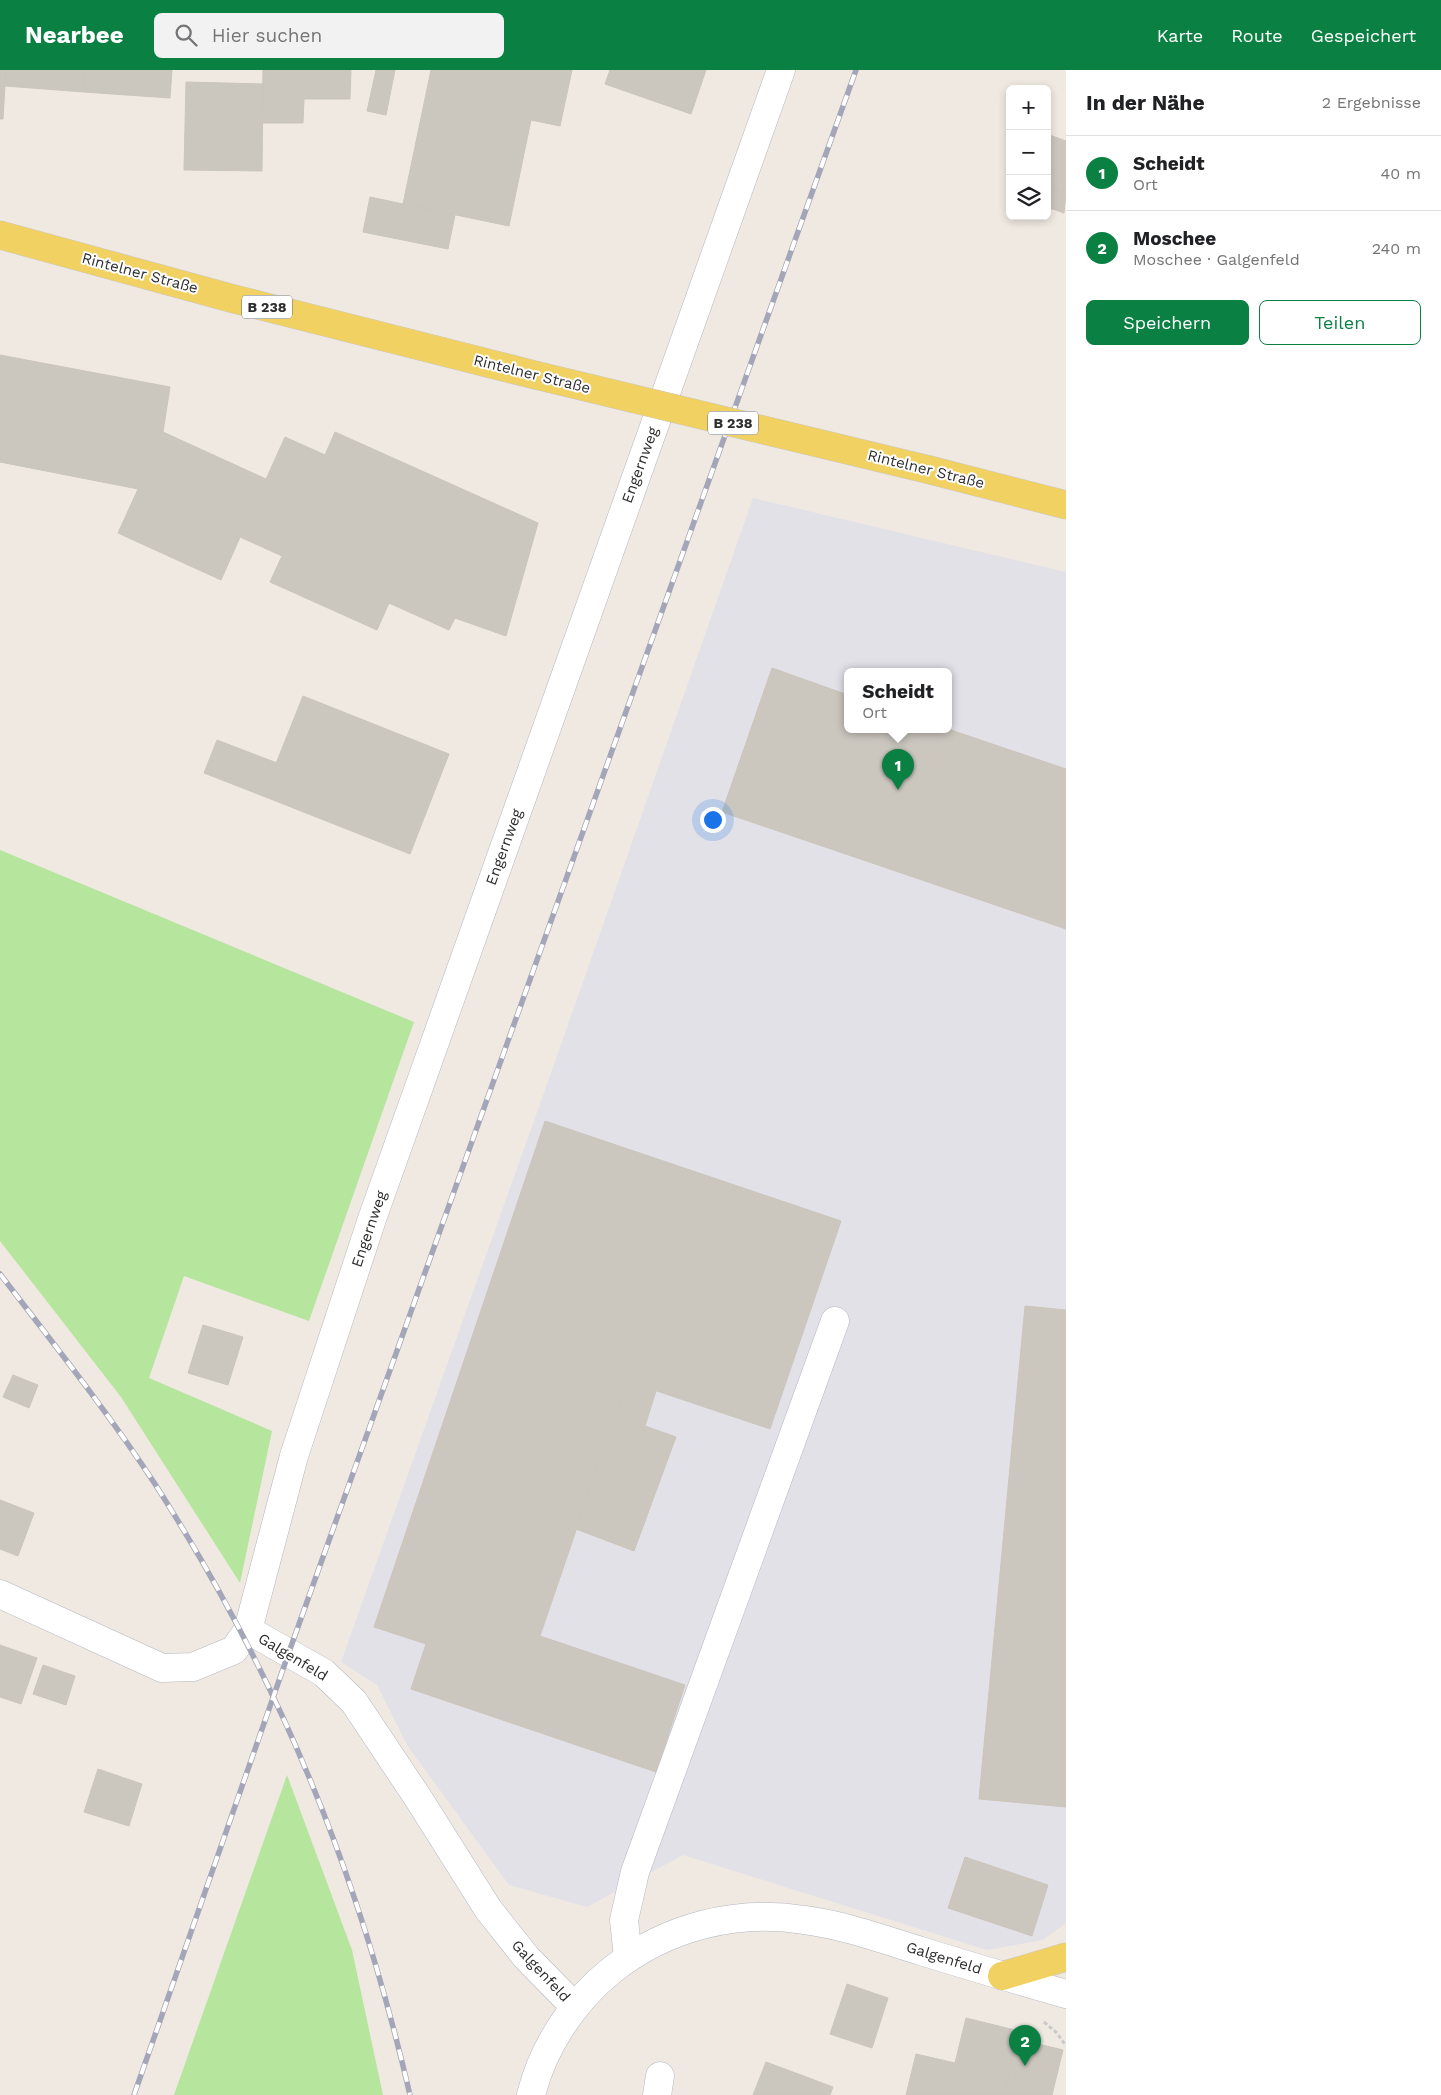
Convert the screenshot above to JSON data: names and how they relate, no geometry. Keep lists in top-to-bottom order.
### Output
{
  "streets": {
    "main road": ["Rintelner Straße", "B 238"],
    "street": ["Engernweg", "Galgenfeld"]
  },
  "crossings": [
    ["Engernweg", "Galgenfeld"]
  ],
  "page": {
    "header": "Nearbee",
    "search": "Hier suchen",
    "nav": ["Karte", "Route", "Gespeichert"],
    "heading": ["In der Nähe", "2 Ergebnisse"],
    "map_buttons": ["+", "−"],
    "list": [
      {
        "mark": "1",
        "name": "Scheidt",
        "note": "Ort",
        "value": "40 m"
      },
      {
        "mark": "2",
        "name": "Moschee",
        "note": "Moschee · Galgenfeld",
        "value": "240 m"
      }
    ],
    "buttons": ["Speichern", "Teilen"],
    "popup": ["Scheidt", "Ort"],
    "pins": ["1", "2"]
  }
}
